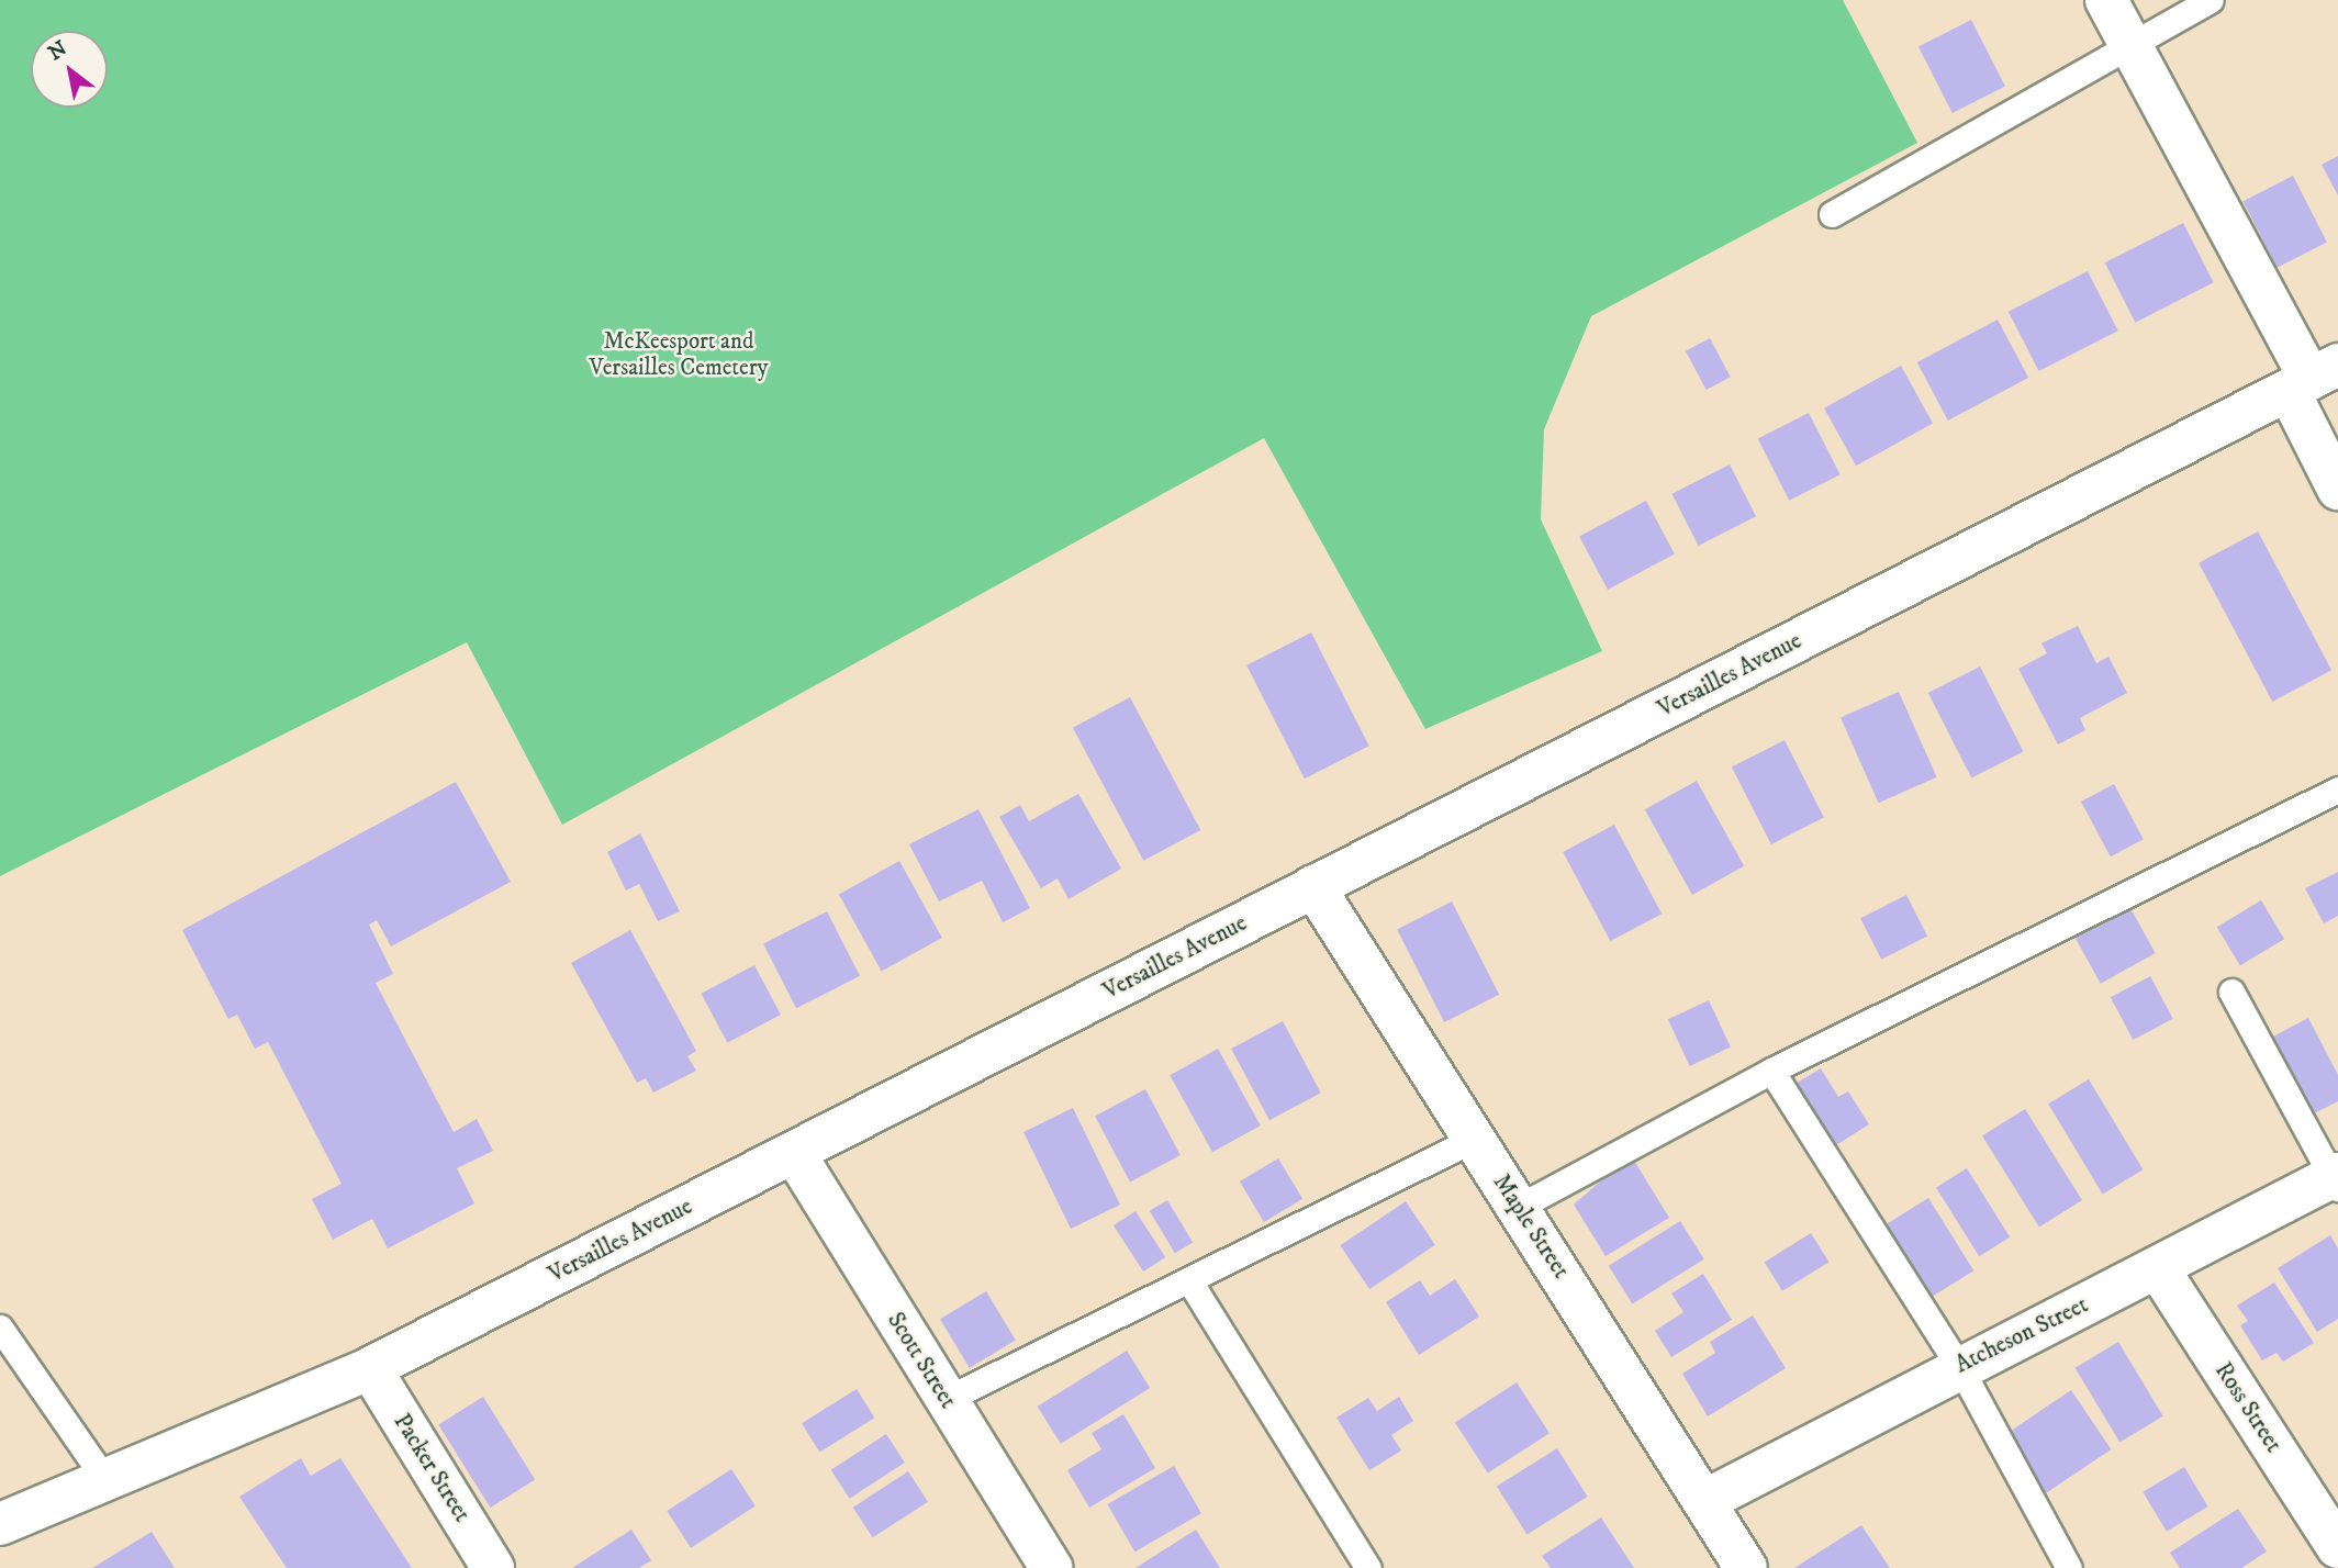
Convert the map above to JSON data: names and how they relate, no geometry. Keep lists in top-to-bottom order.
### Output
{
  "streets": {
    "street": [
      "Versailles Avenue",
      "Maple Street",
      "Atcheson Street",
      "Scott Street",
      "Ross Street",
      "Packer Street"
    ]
  },
  "crossings": [
    ["Versailles Avenue", "Maple Street"],
    ["Versailles Avenue", "Scott Street"],
    ["Versailles Avenue", "Packer Street"],
    ["Maple Street", "Atcheson Street"],
    ["Atcheson Street", "Ross Street"]
  ],
  "parks": ["McKeesport and Versailles Cemetery"],
  "north": "top left"
}
